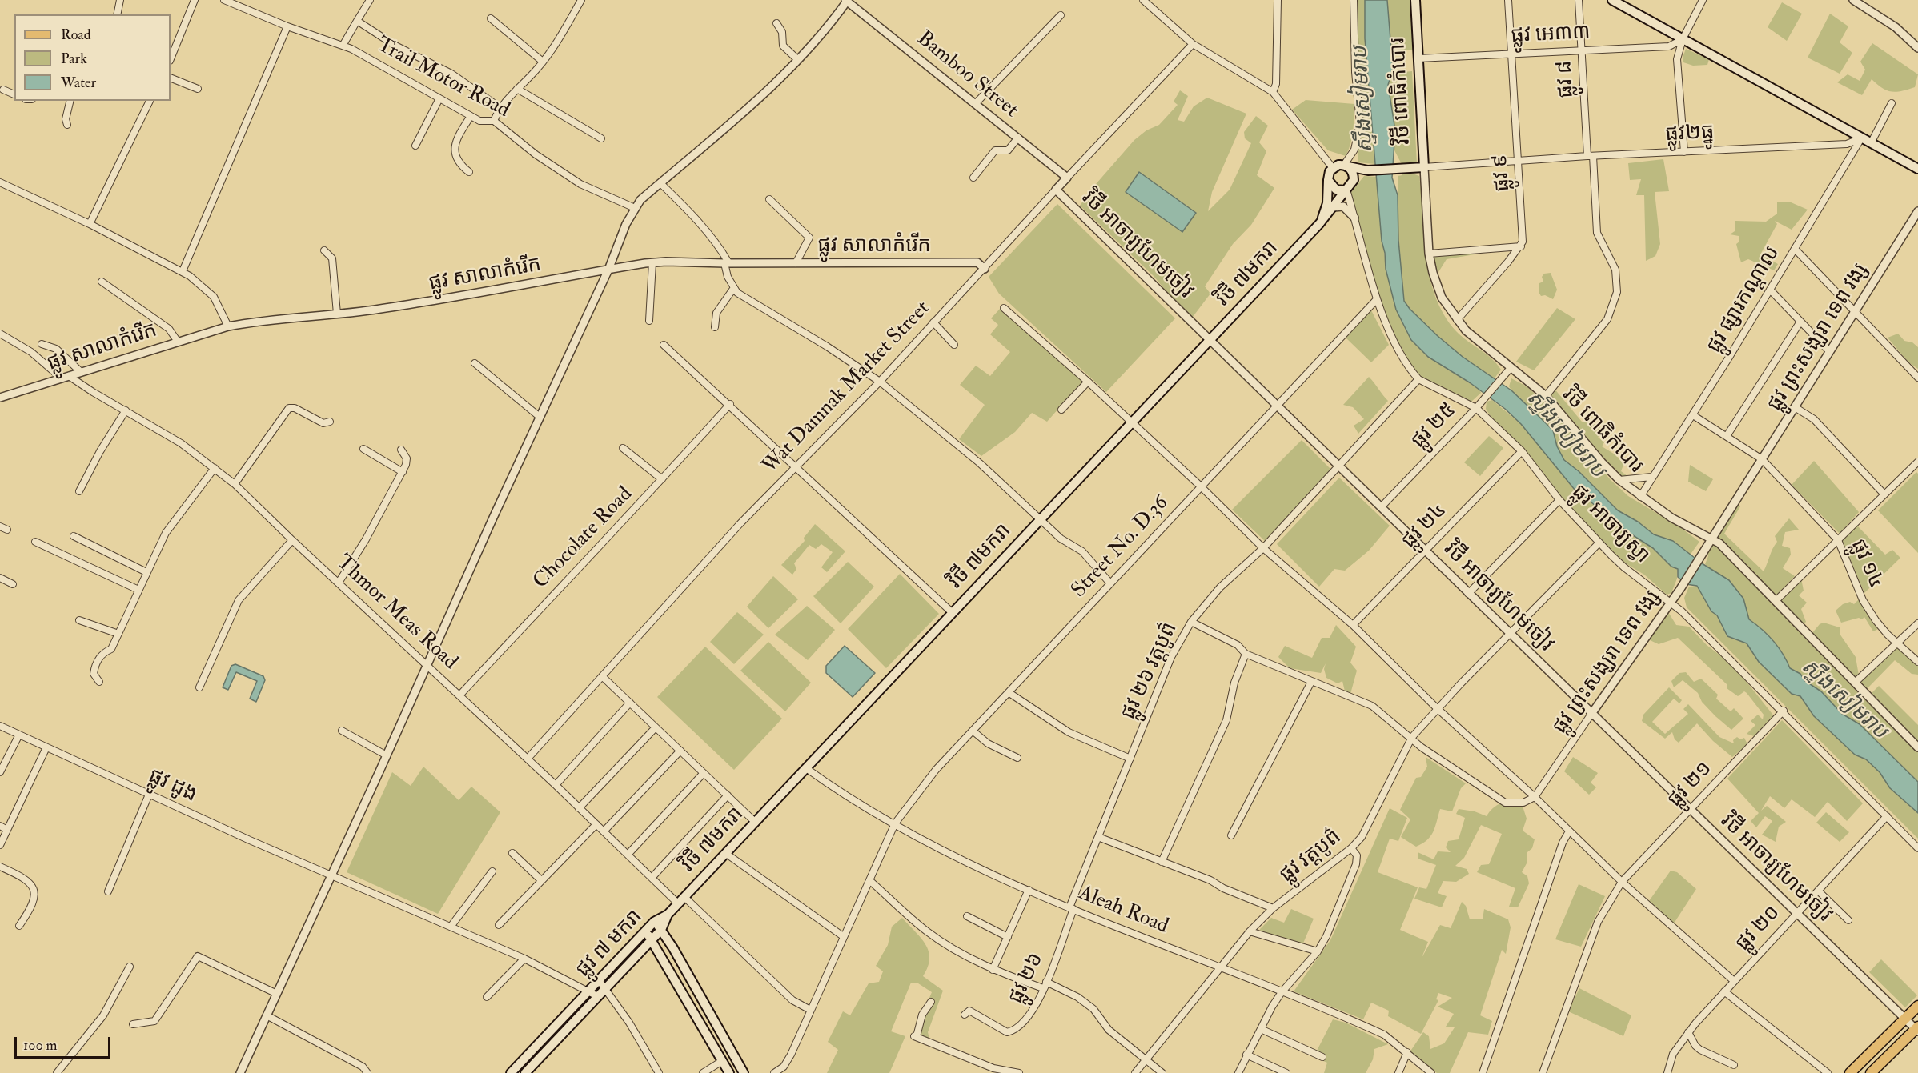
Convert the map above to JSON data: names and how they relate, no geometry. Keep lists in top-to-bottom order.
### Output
{
  "streets": {
    "main road": ["វិថី ពោធិកំបោរ", "វិថី ៧មករា", "ផ្លូវ ៧ មករា"],
    "street": [
      "ផ្លូវ អេ៣៣",
      "Bamboo Street",
      "Trail Motor Road",
      "ផ្លូវ ៨",
      "ផ្លូវ២ធ្នូ",
      "ផ្លូវ ៩",
      "វិថី អាចារ្យហែមចៀវ",
      "ផ្លូវ សាលាកំរើក",
      "ផ្លូវ ផ្សារកណ្តាល",
      "ផ្លូវ ព្រះសង្ឃរា ទេព វង្ស",
      "Wat Damnak Market Street",
      "ផ្លូវ ២៥",
      "ផ្លូវ អាចារ្យស្វា",
      "ផ្លូវ ២៤",
      "Chocolate Road",
      "Street No. D.36",
      "ផ្លូវ ១៤",
      "Thmor Meas Road",
      "ផ្លូវ ២៦ វត្តបូព៌",
      "ផ្លូវ ២១",
      "ផ្លូវ ដូង",
      "ផ្លូវ វត្តបូព៌",
      "Aleah Road",
      "ផ្លូវ ២០",
      "ផ្លូវ ២៦"
    ]
  },
  "crossings": [
    ["ផ្លូវ អេ៣៣", "ផ្លូវ ៨"],
    ["ផ្លូវ អេ៣៣", "វិថី ពោធិកំបោរ"],
    ["ផ្លូវ អេ៣៣", "ផ្លូវ ៩"],
    ["Bamboo Street", "Wat Damnak Market Street"],
    ["ផ្លូវ ៨", "វិថី ពោធិកំបោរ"],
    ["ផ្លូវ ៨", "ផ្លូវ២ធ្នូ"],
    ["វិថី ពោធិកំបោរ", "ផ្លូវ២ធ្នូ"],
    ["វិថី ពោធិកំបោរ", "ផ្លូវ ផ្សារកណ្តាល"],
    ["វិថី ពោធិកំបោរ", "ផ្លូវ ព្រះសង្ឃរា ទេព វង្ស"],
    ["វិថី ពោធិកំបោរ", "ផ្លូវ ២៥"],
    ["ផ្លូវ២ធ្នូ", "ផ្លូវ ៩"],
    ["ផ្លូវ២ធ្នូ", "ផ្លូវ ផ្សារកណ្តាល"],
    ["វិថី អាចារ្យហែមចៀវ", "វិថី ៧មករា"],
    ["វិថី អាចារ្យហែមចៀវ", "ផ្លូវ ព្រះសង្ឃរា ទេព វង្ស"],
    ["វិថី អាចារ្យហែមចៀវ", "Wat Damnak Market Street"],
    ["វិថី អាចារ្យហែមចៀវ", "ផ្លូវ ២៥"],
    ["វិថី អាចារ្យហែមចៀវ", "ផ្លូវ ២៤"],
    ["វិថី អាចារ្យហែមចៀវ", "Street No. D.36"],
    ["វិថី អាចារ្យហែមចៀវ", "ផ្លូវ ២៦ វត្តបូព៌"],
    ["វិថី អាចារ្យហែមចៀវ", "ផ្លូវ ២១"],
    ["វិថី អាចារ្យហែមចៀវ", "ផ្លូវ វត្តបូព៌"],
    ["វិថី អាចារ្យហែមចៀវ", "ផ្លូវ ២០"],
    ["ផ្លូវ សាលាកំរើក", "Wat Damnak Market Street"],
    ["ផ្លូវ សាលាកំរើក", "Thmor Meas Road"],
    ["វិថី ៧មករា", "ផ្លូវ អាចារ្យស្វា"],
    ["វិថី ៧មករា", "Thmor Meas Road"],
    ["វិថី ៧មករា", "Aleah Road"],
    ["វិថី ៧មករា", "ផ្លូវ ៧ មករា"],
    ["ផ្លូវ ផ្សារកណ្តាល", "ផ្លូវ ១៤"],
    ["ផ្លូវ ព្រះសង្ឃរា ទេព វង្ស", "ផ្លូវ អាចារ្យស្វា"],
    ["ផ្លូវ ព្រះសង្ឃរា ទេព វង្ស", "ផ្លូវ ១៤"],
    ["Wat Damnak Market Street", "Thmor Meas Road"],
    ["ផ្លូវ ២៥", "ផ្លូវ អាចារ្យស្វា"],
    ["ផ្លូវ អាចារ្យស្វា", "ផ្លូវ ២៤"],
    ["ផ្លូវ អាចារ្យស្វា", "Street No. D.36"],
    ["ផ្លូវ អាចារ្យស្វា", "ផ្លូវ ២១"],
    ["ផ្លូវ អាចារ្យស្វា", "ផ្លូវ វត្តបូព៌"],
    ["ផ្លូវ អាចារ្យស្វា", "ផ្លូវ ២០"],
    ["Chocolate Road", "Thmor Meas Road"],
    ["Street No. D.36", "Aleah Road"],
    ["ផ្លូវ ២៦ វត្តបូព៌", "Aleah Road"],
    ["ផ្លូវ ២៦ វត្តបូព៌", "ផ្លូវ ២៦"],
    ["ផ្លូវ ដូង", "ផ្លូវ ៧ មករា"],
    ["ផ្លូវ វត្តបូព៌", "Aleah Road"],
    ["Aleah Road", "ផ្លូវ ២៦"]
  ],
  "water": ["ស្ទឹងសៀមរាប"],
  "legend": ["Road", "Park", "Water"],
  "scale_bar": "100 m"
}
